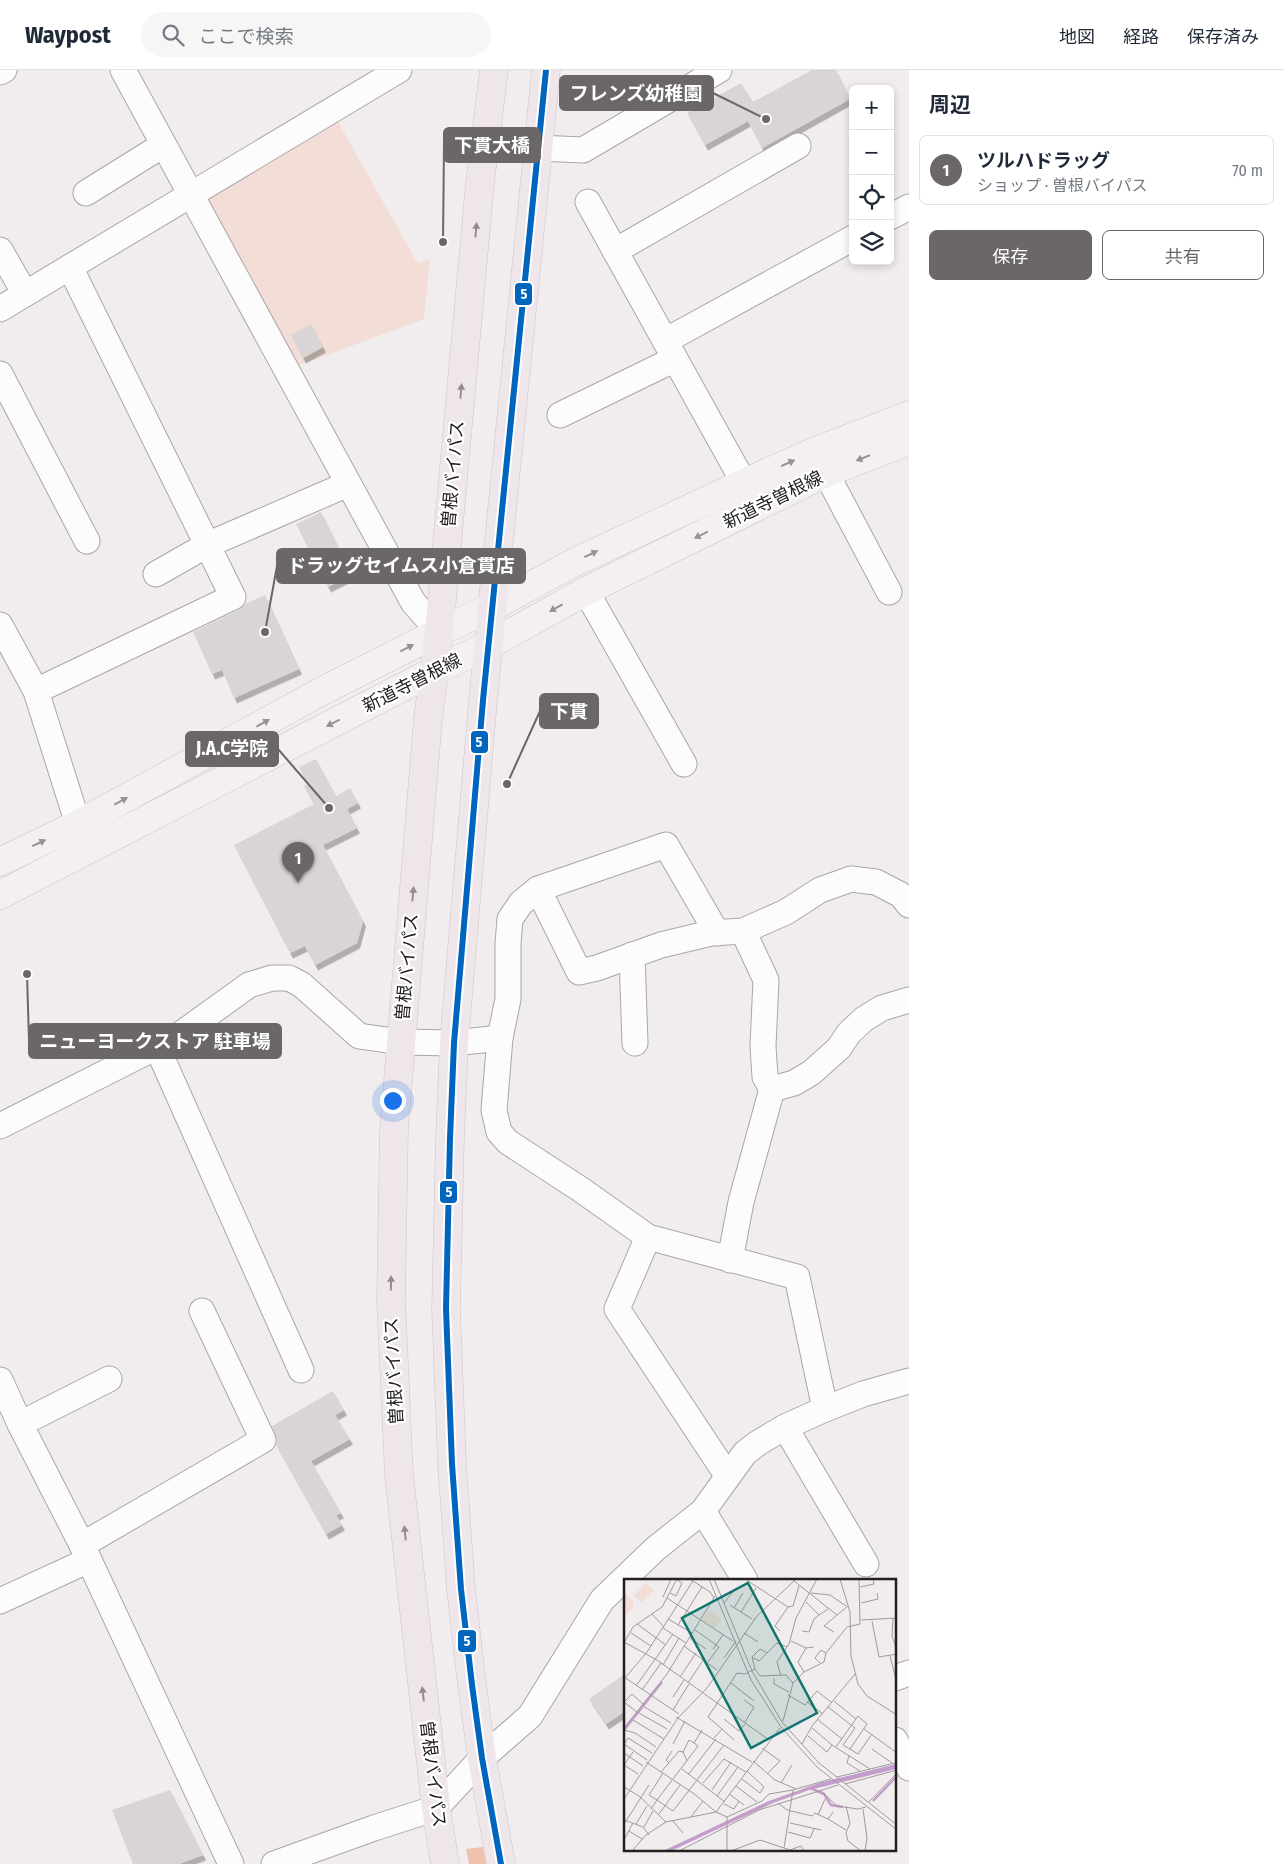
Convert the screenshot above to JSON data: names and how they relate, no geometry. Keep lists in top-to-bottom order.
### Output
{
  "streets": {
    "highway": ["曽根バイパス"],
    "main road": ["新道寺曽根線"]
  },
  "crossings": [
    ["曽根バイパス", "新道寺曽根線"]
  ],
  "places": [
    "フレンズ幼稚園",
    "下貫大橋",
    "ドラッグセイムス小倉貫店",
    "下貫",
    "J.A.C学院",
    "ニューヨークストア 駐車場"
  ],
  "lines": ["transit line 5"],
  "page": {
    "header": "Waypost",
    "search": "ここで検索",
    "nav": ["地図", "経路", "保存済み"],
    "heading": "周辺",
    "map_buttons": ["+", "−"],
    "list": [
      {
        "mark": "1",
        "name": "ツルハドラッグ",
        "note": "ショップ · 曽根バイパス",
        "value": "70 m"
      }
    ],
    "buttons": ["保存", "共有"],
    "pins": "1"
  }
}
